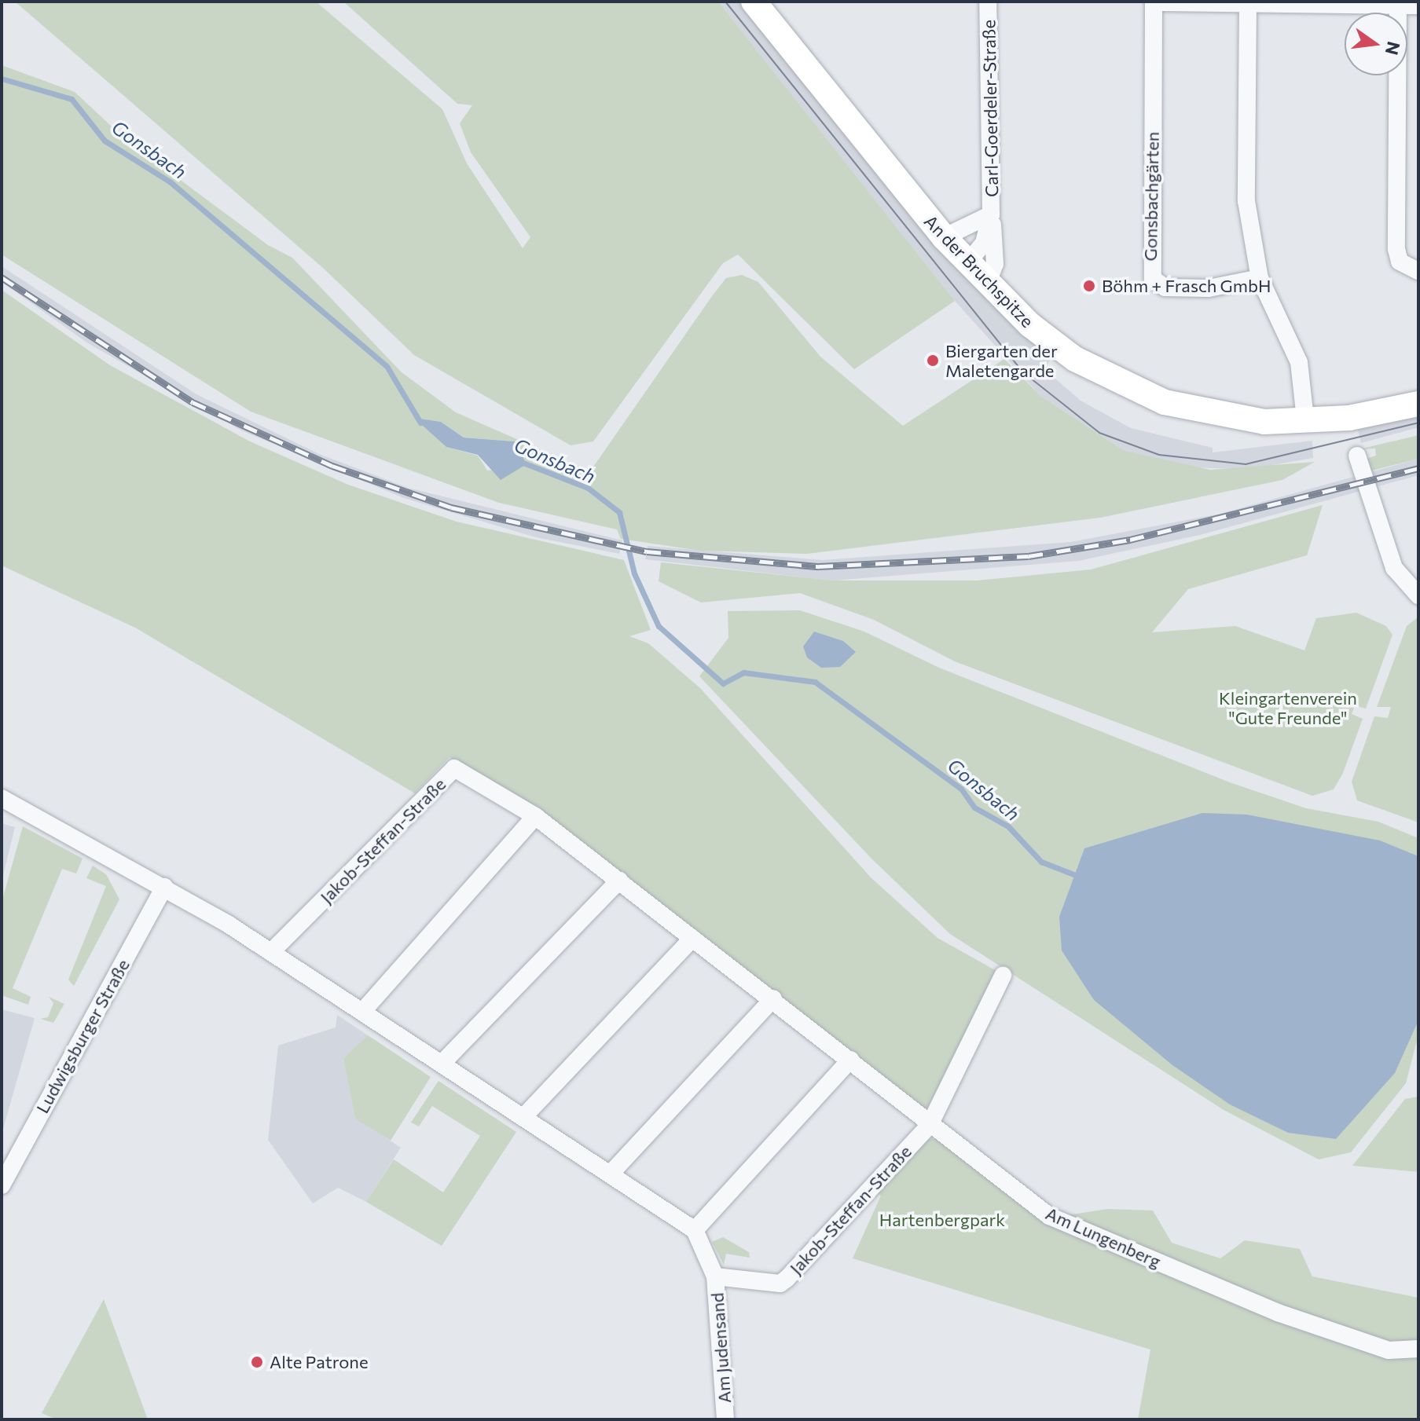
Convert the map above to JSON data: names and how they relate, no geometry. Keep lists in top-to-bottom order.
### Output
{
  "streets": {
    "main road": ["An der Bruchspitze"],
    "street": [
      "Carl-Goerdeler-Straße",
      "Gonsbachgärten",
      "Jakob-Steffan-Straße",
      "Ludwigsburger Straße",
      "Am Lungenberg",
      "Am Judensand"
    ]
  },
  "crossings": [
    ["Carl-Goerdeler-Straße", "An der Bruchspitze"],
    ["Jakob-Steffan-Straße", "Am Lungenberg"],
    ["Jakob-Steffan-Straße", "Am Judensand"]
  ],
  "water": ["Gonsbach"],
  "parks": ["Kleingartenverein \"Gute Freunde\"", "Hartenbergpark"],
  "places": ["Böhm + Frasch GmbH", "Biergarten der Maletengarde", "Alte Patrone"],
  "north": "right"
}
